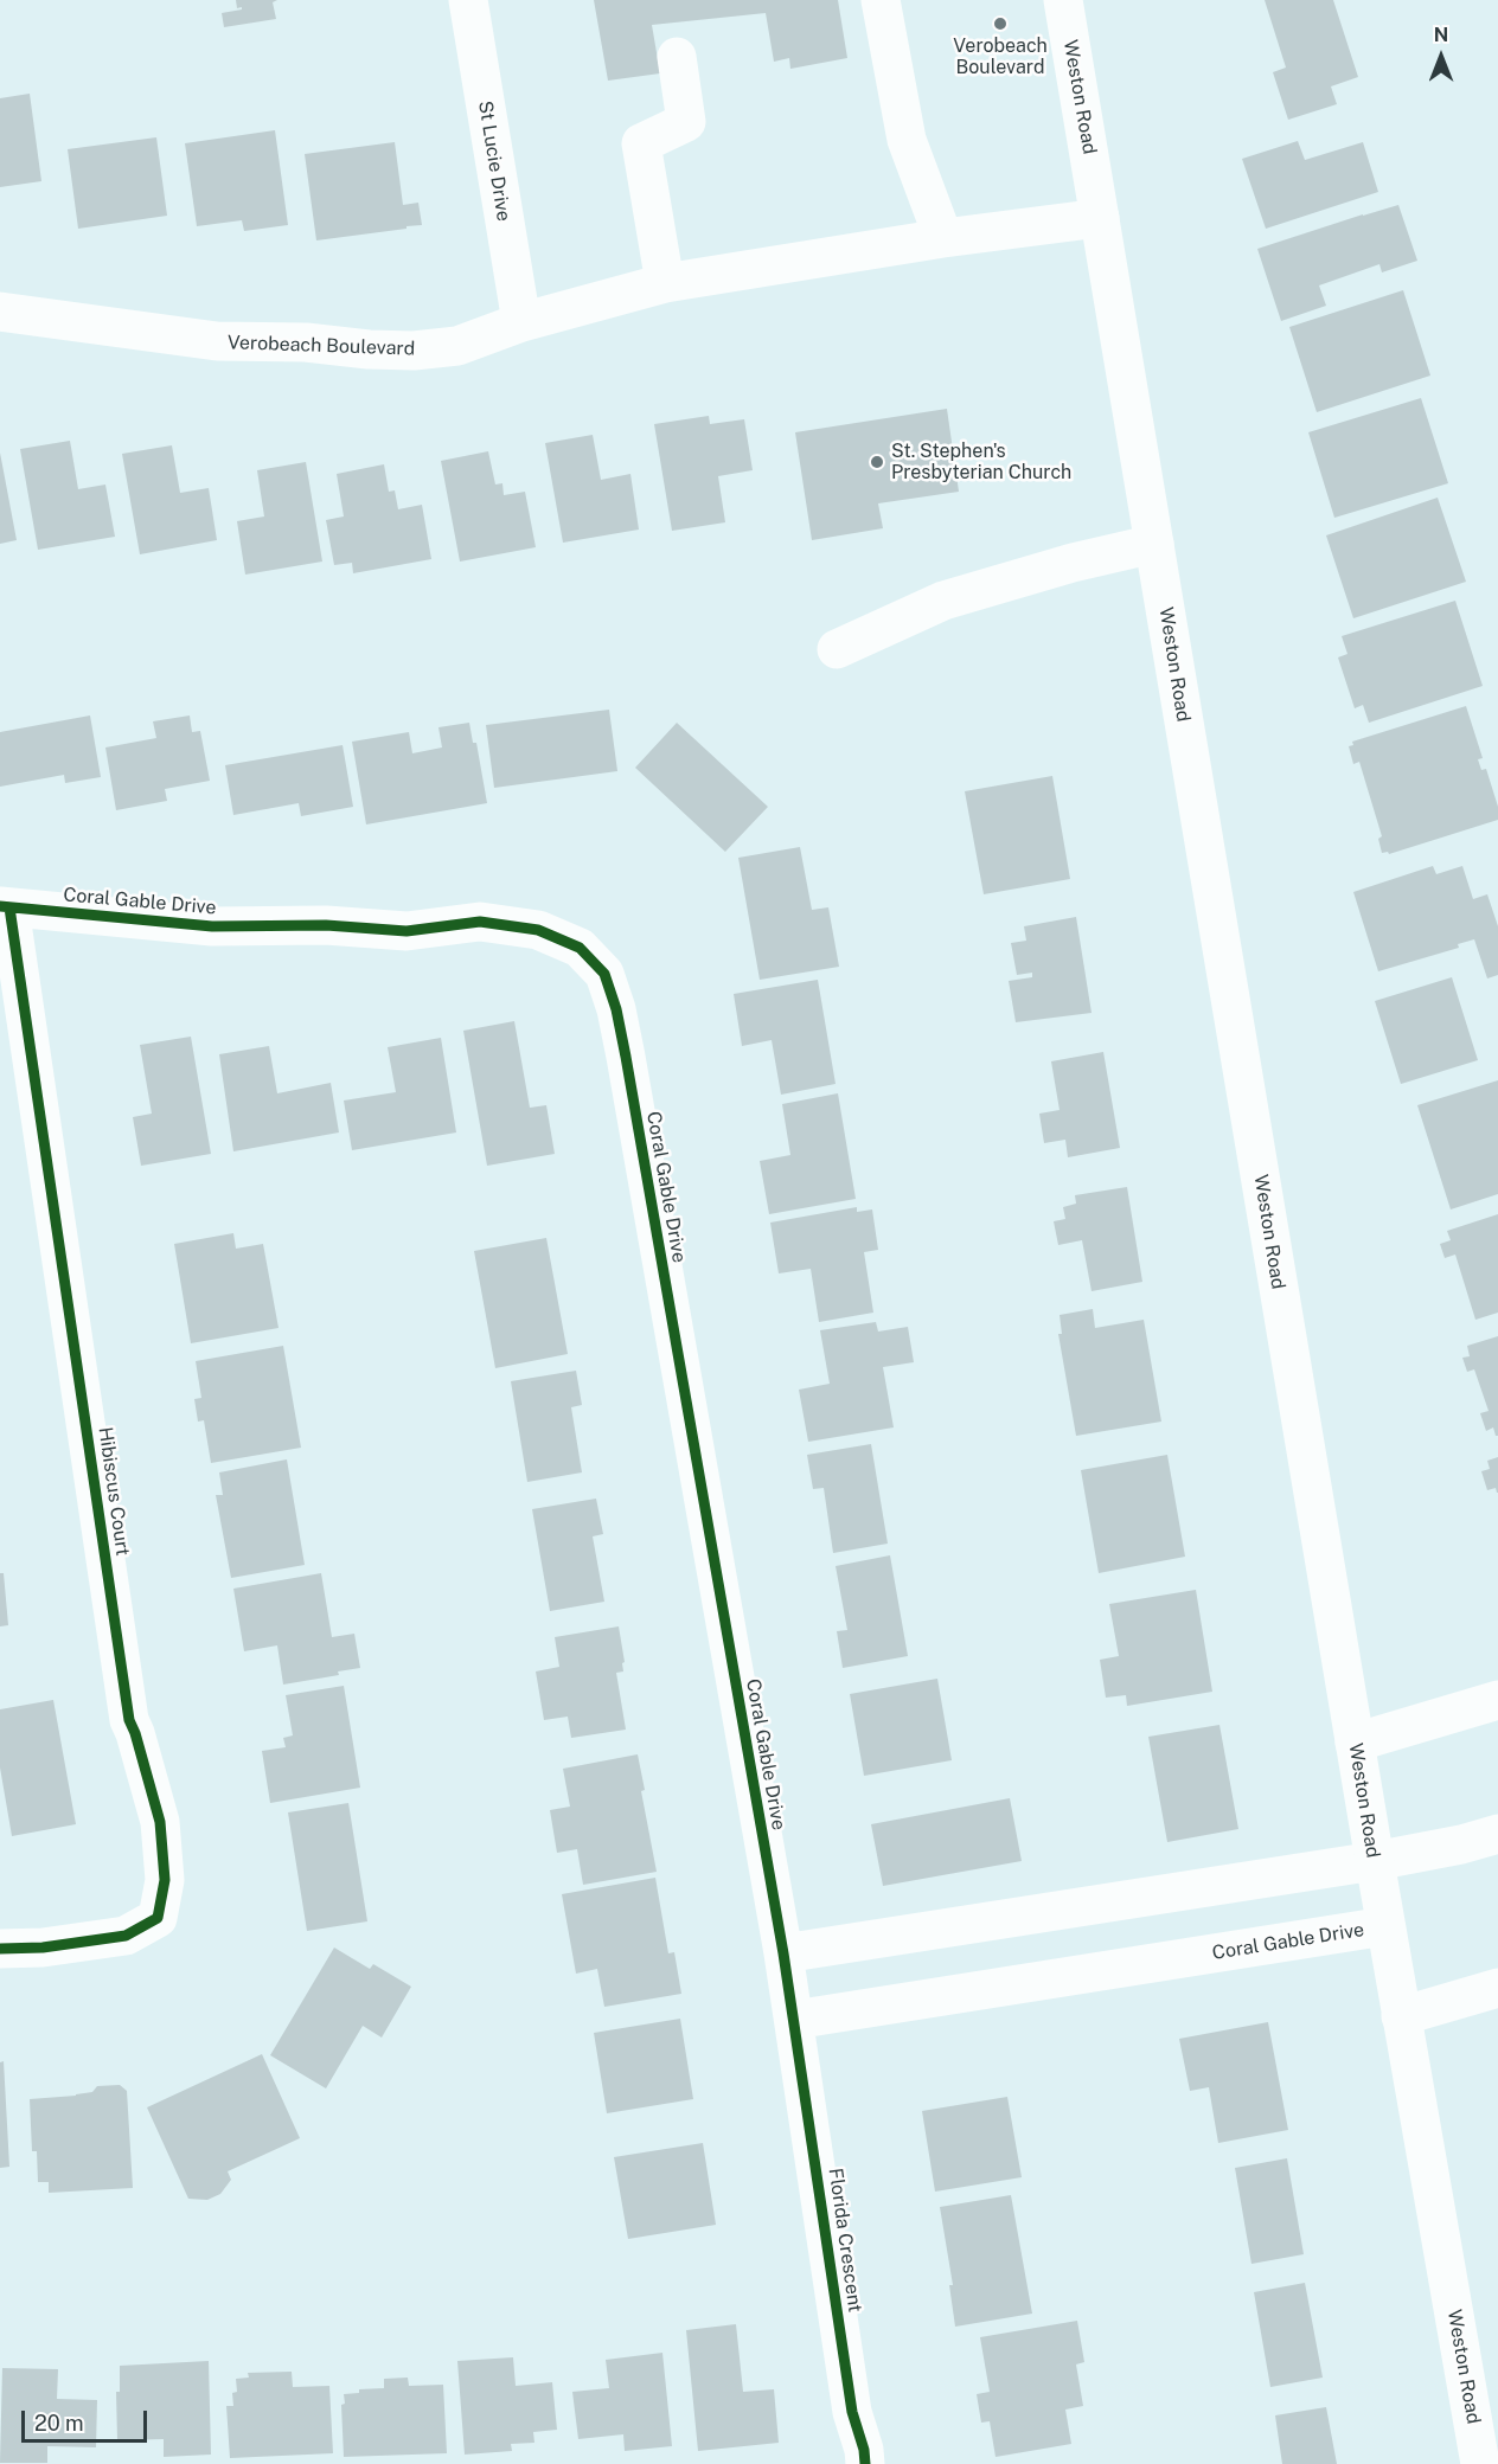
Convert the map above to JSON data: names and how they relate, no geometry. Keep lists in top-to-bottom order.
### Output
{
  "streets": {
    "street": [
      "Weston Road",
      "St Lucie Drive",
      "Verobeach Boulevard",
      "Coral Gable Drive",
      "Hibiscus Court",
      "Florida Crescent"
    ]
  },
  "crossings": [
    ["Weston Road", "Verobeach Boulevard"],
    ["Weston Road", "Coral Gable Drive"],
    ["St Lucie Drive", "Verobeach Boulevard"],
    ["Coral Gable Drive", "Hibiscus Court"],
    ["Coral Gable Drive", "Florida Crescent"]
  ],
  "places": ["Verobeach Boulevard", "St. Stephen's Presbyterian Church"],
  "scale_bar": "20 m",
  "north": "top"
}
